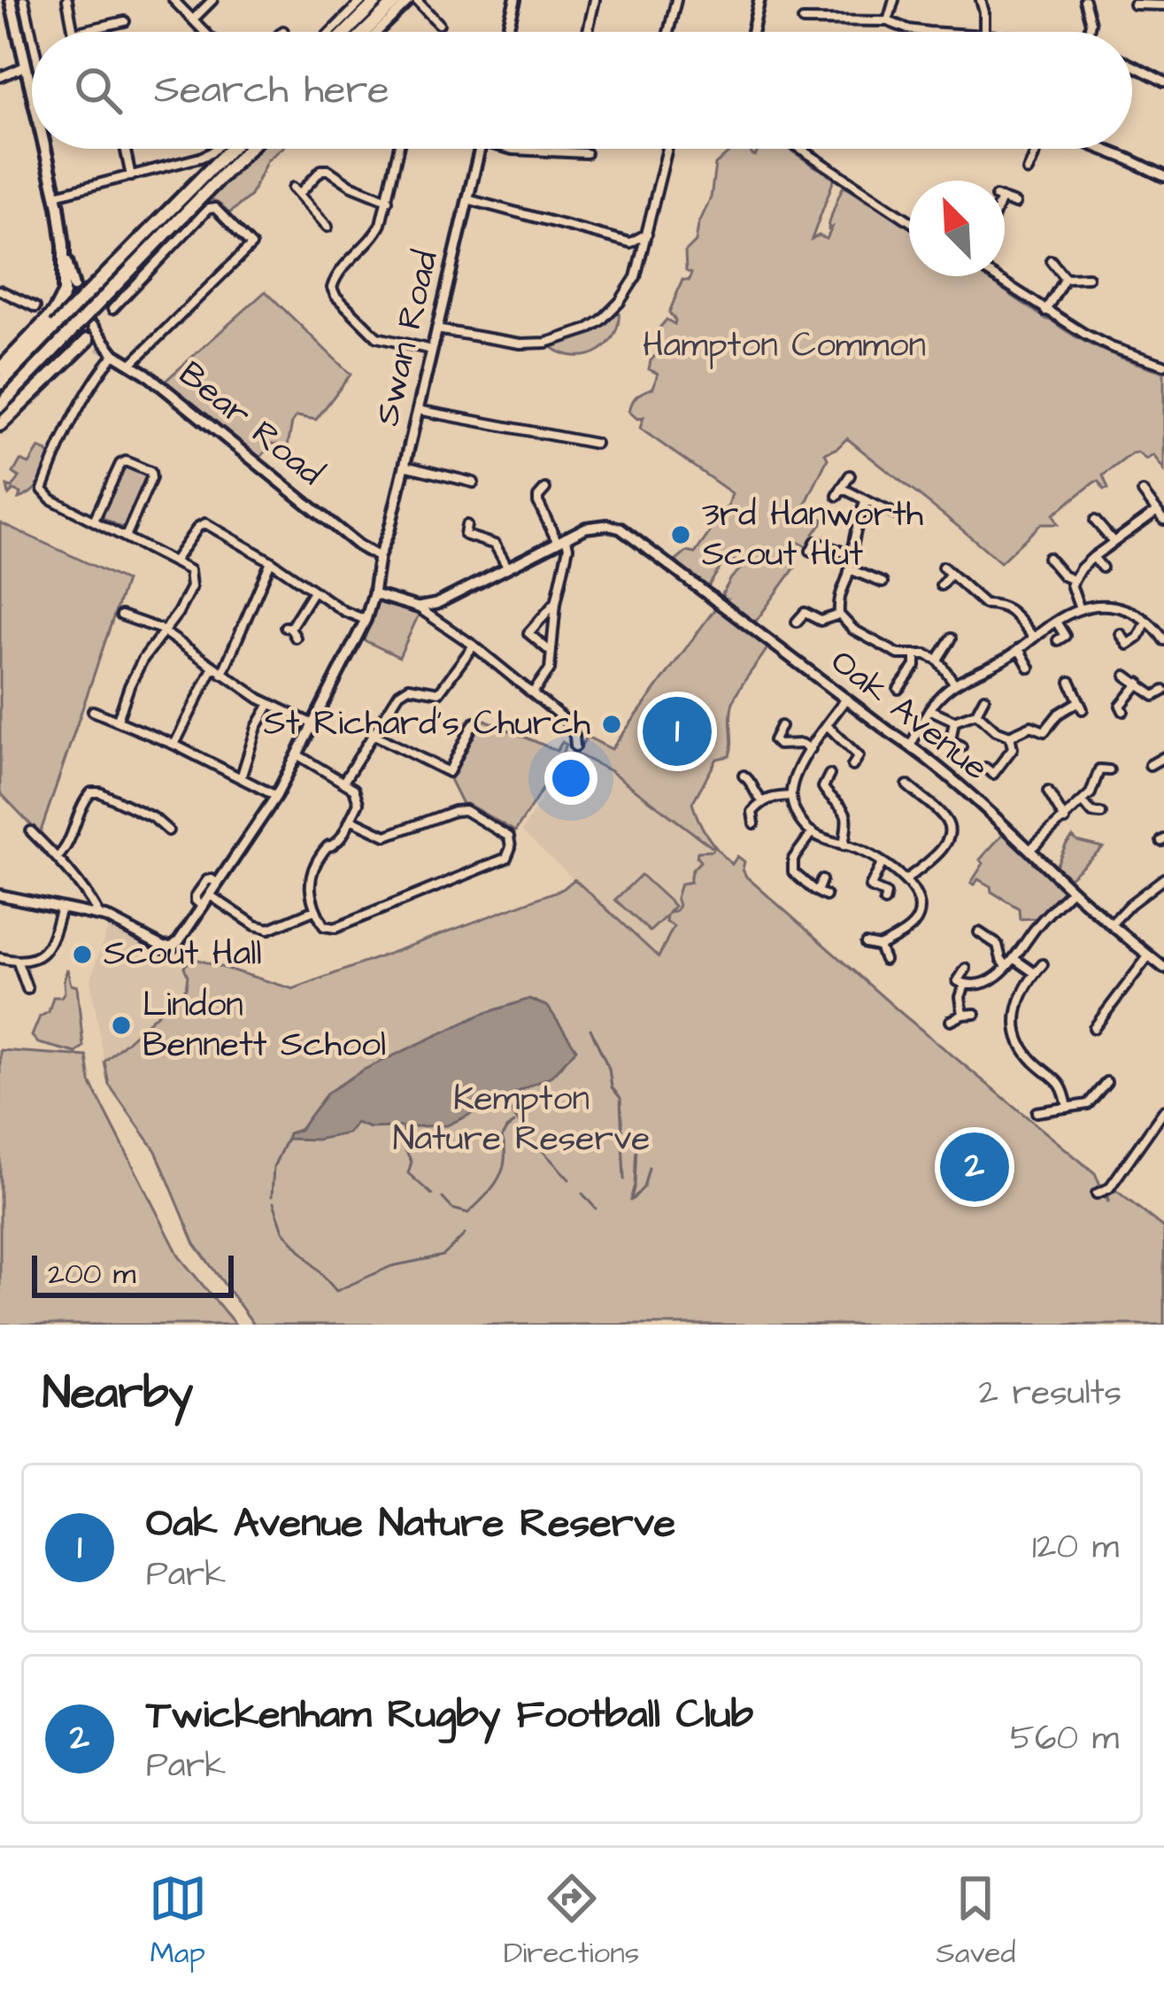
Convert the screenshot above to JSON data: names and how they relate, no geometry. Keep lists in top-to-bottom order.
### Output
{
  "streets": {
    "street": ["Swan Road", "Bear Road", "Oak Avenue"]
  },
  "crossings": [
    ["Swan Road", "Bear Road"]
  ],
  "parks": ["Hampton Common", "Kempton Nature Reserve"],
  "places": [
    "3rd Hanworth Scout Hut",
    "St Richard's Church",
    "Scout Hall",
    "Lindon Bennett School"
  ],
  "scale_bar": "200 m",
  "north": "top left",
  "page": {
    "search": "Search here",
    "pins": ["1", "2"],
    "scale": "200 m",
    "heading": ["Nearby", "2 results"],
    "list": [
      {
        "mark": "1",
        "name": "Oak Avenue Nature Reserve",
        "note": "Park",
        "value": "120 m"
      },
      {
        "mark": "2",
        "name": "Twickenham Rugby Football Club",
        "note": "Park",
        "value": "560 m"
      }
    ],
    "nav": ["Map", "Directions", "Saved"]
  }
}
